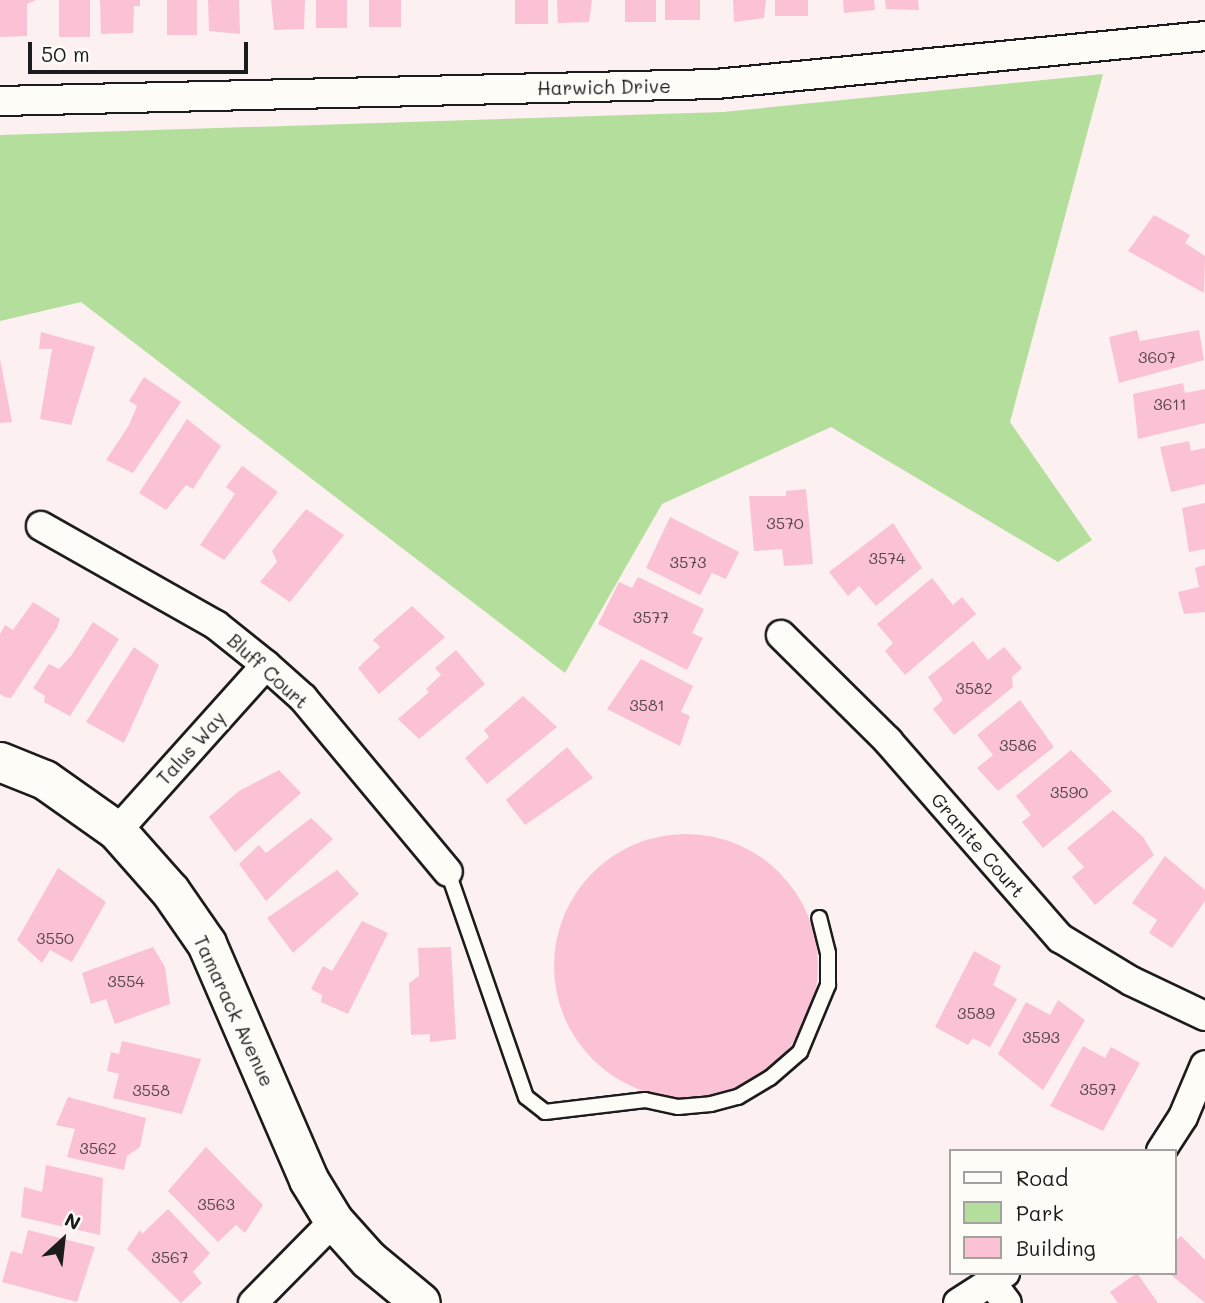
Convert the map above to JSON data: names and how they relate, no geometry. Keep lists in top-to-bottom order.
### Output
{
  "streets": {
    "main road": ["Tamarack Avenue"],
    "street": [
      "Harwich Drive",
      "Bluff Court",
      "Talus Way",
      "Granite Court"
    ]
  },
  "crossings": [
    ["Bluff Court", "Talus Way"],
    ["Talus Way", "Tamarack Avenue"]
  ],
  "house_numbers": [
    "3607",
    "3611",
    "3570",
    "3574",
    "3573",
    "3577",
    "3582",
    "3581",
    "3586",
    "3590",
    "3550",
    "3554",
    "3589",
    "3593",
    "3597",
    "3558",
    "3562",
    "3563",
    "3567"
  ],
  "legend": ["Road", "Park", "Building"],
  "scale_bar": "50 m",
  "north": "top right"
}
